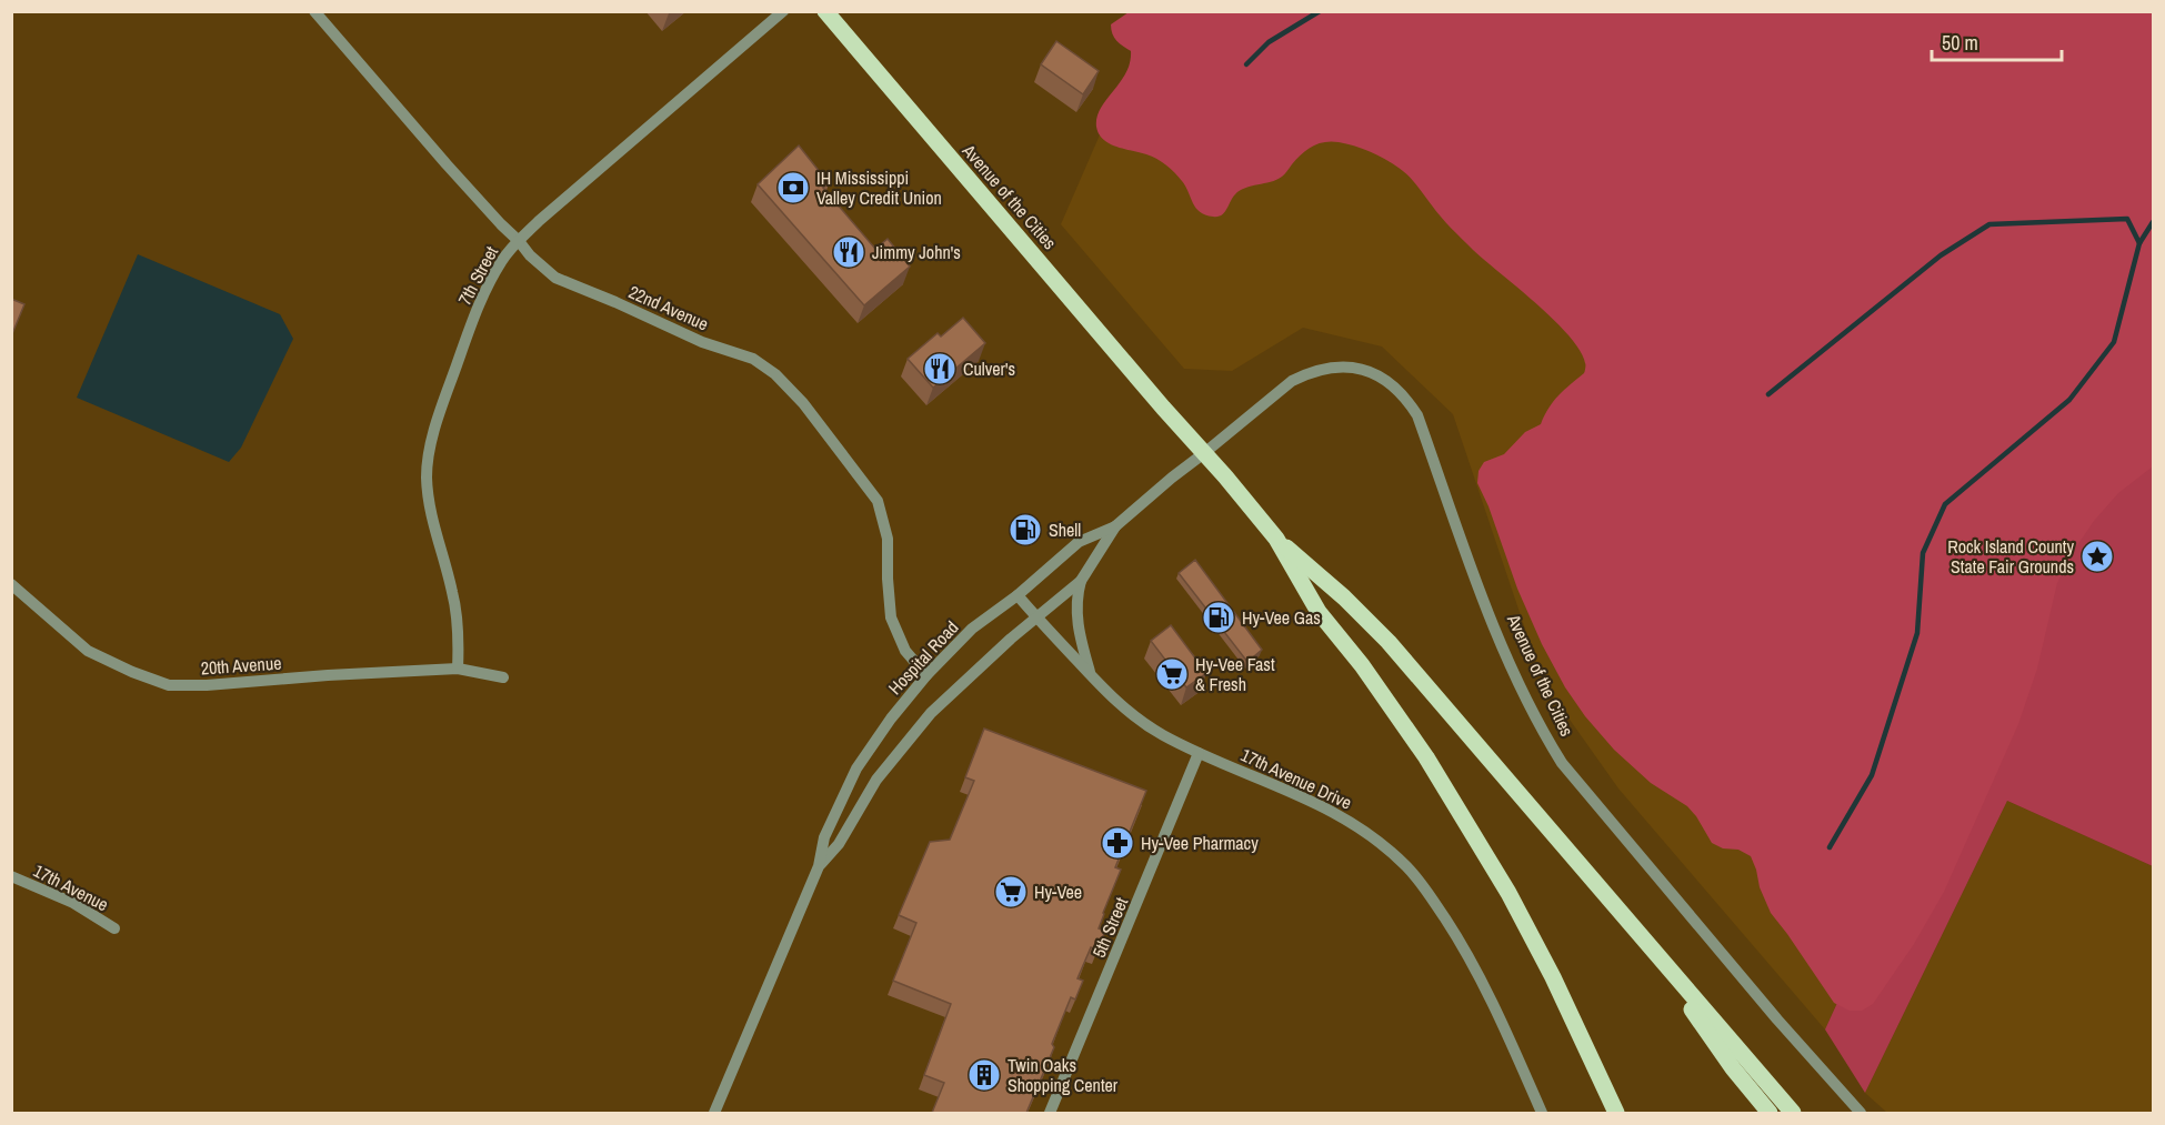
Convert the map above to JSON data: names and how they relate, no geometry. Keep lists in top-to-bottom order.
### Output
{
  "streets": {
    "main road": ["Avenue of the Cities"],
    "street": [
      "7th Street",
      "22nd Avenue",
      "Hospital Road",
      "20th Avenue",
      "17th Avenue Drive",
      "17th Avenue",
      "5th Street"
    ]
  },
  "crossings": [
    ["Avenue of the Cities", "Hospital Road"],
    ["7th Street", "22nd Avenue"],
    ["7th Street", "20th Avenue"],
    ["22nd Avenue", "Hospital Road"],
    ["Hospital Road", "17th Avenue Drive"],
    ["17th Avenue Drive", "5th Street"]
  ],
  "places": {
    "bank": ["IH Mississippi Valley Credit Union"],
    "restaurant": ["Jimmy John's", "Culver's"],
    "fuel station": ["Shell", "Hy-Vee Gas"],
    "place": ["Rock Island County State Fair Grounds"],
    "supermarket": ["Hy-Vee Fast & Fresh", "Hy-Vee"],
    "pharmacy": ["Hy-Vee Pharmacy"],
    "building": ["Twin Oaks Shopping Center"]
  },
  "scale_bar": "50 m"
}
